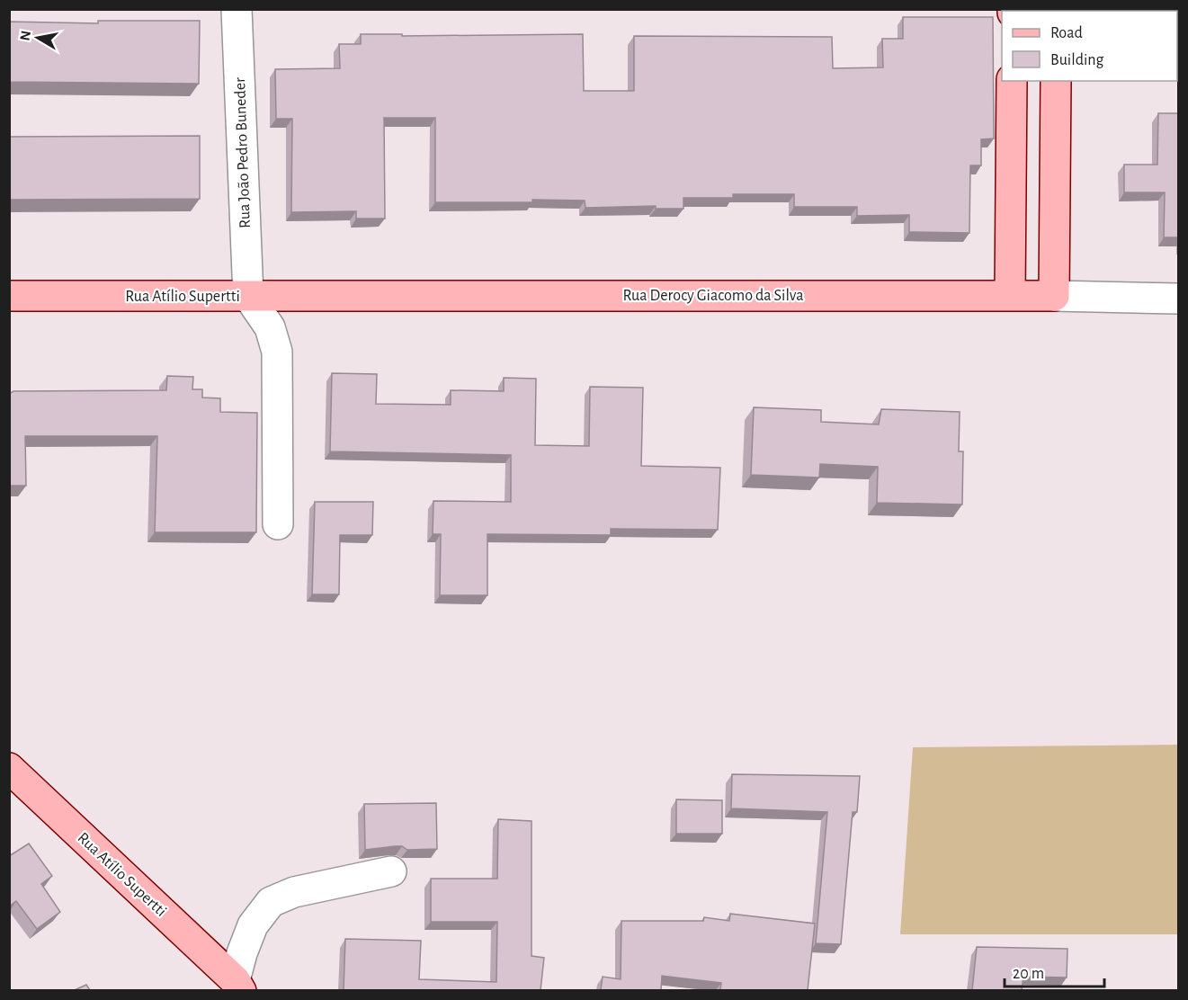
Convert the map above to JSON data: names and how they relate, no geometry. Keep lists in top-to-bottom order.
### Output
{
  "streets": {
    "street": ["Rua João Pedro Buneder", "Rua Derocy Giacomo da Silva", "Rua Atílio Supertti"]
  },
  "crossings": [
    ["Rua João Pedro Buneder", "Rua Derocy Giacomo da Silva"],
    ["Rua João Pedro Buneder", "Rua Atílio Supertti"],
    ["Rua Derocy Giacomo da Silva", "Rua Atílio Supertti"]
  ],
  "legend": ["Road", "Building"],
  "scale_bar": "20 m",
  "north": "left"
}
